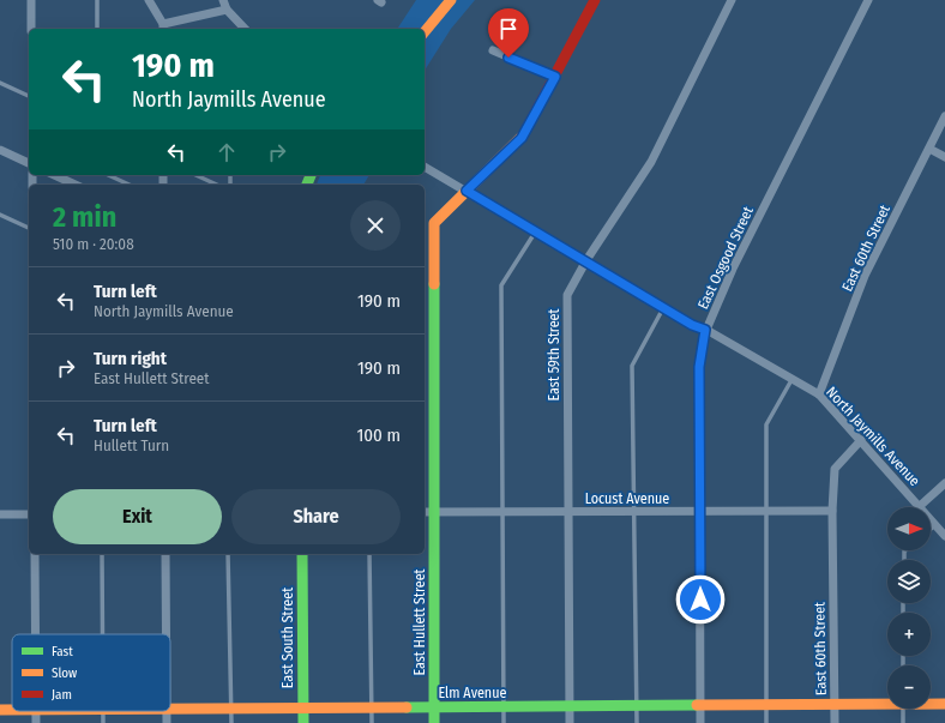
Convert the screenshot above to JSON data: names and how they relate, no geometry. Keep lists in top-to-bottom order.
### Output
{
  "streets": {
    "street": [
      "East 60th Street",
      "East Osgood Street",
      "East 59th Street",
      "North Jaymills Avenue",
      "Locust Avenue",
      "East Hullett Street",
      "East South Street",
      "Elm Avenue"
    ]
  },
  "crossings": [
    ["East 60th Street", "North Jaymills Avenue"],
    ["East 60th Street", "Locust Avenue"],
    ["East 60th Street", "Elm Avenue"],
    ["East Osgood Street", "North Jaymills Avenue"],
    ["East Osgood Street", "Locust Avenue"],
    ["East Osgood Street", "Elm Avenue"],
    ["East 59th Street", "North Jaymills Avenue"],
    ["East 59th Street", "Locust Avenue"],
    ["East 59th Street", "Elm Avenue"],
    ["North Jaymills Avenue", "East Hullett Street"],
    ["Locust Avenue", "East Hullett Street"],
    ["East Hullett Street", "Elm Avenue"],
    ["East South Street", "Elm Avenue"]
  ],
  "legend": ["Fast", "Slow", "Jam"],
  "north": "right",
  "page": {
    "turn": ["190 m", "North Jaymills Avenue"],
    "heading": ["2 min", "510 m · 20:08"],
    "list": [
      {
        "name": "Turn left",
        "note": "North Jaymills Avenue",
        "value": "190 m"
      },
      {
        "name": "Turn right",
        "note": "East Hullett Street",
        "value": "190 m"
      },
      {
        "name": "Turn left",
        "note": "Hullett Turn",
        "value": "100 m"
      }
    ],
    "buttons": ["Exit", "Share"],
    "map_buttons": ["+", "−"]
  }
}
